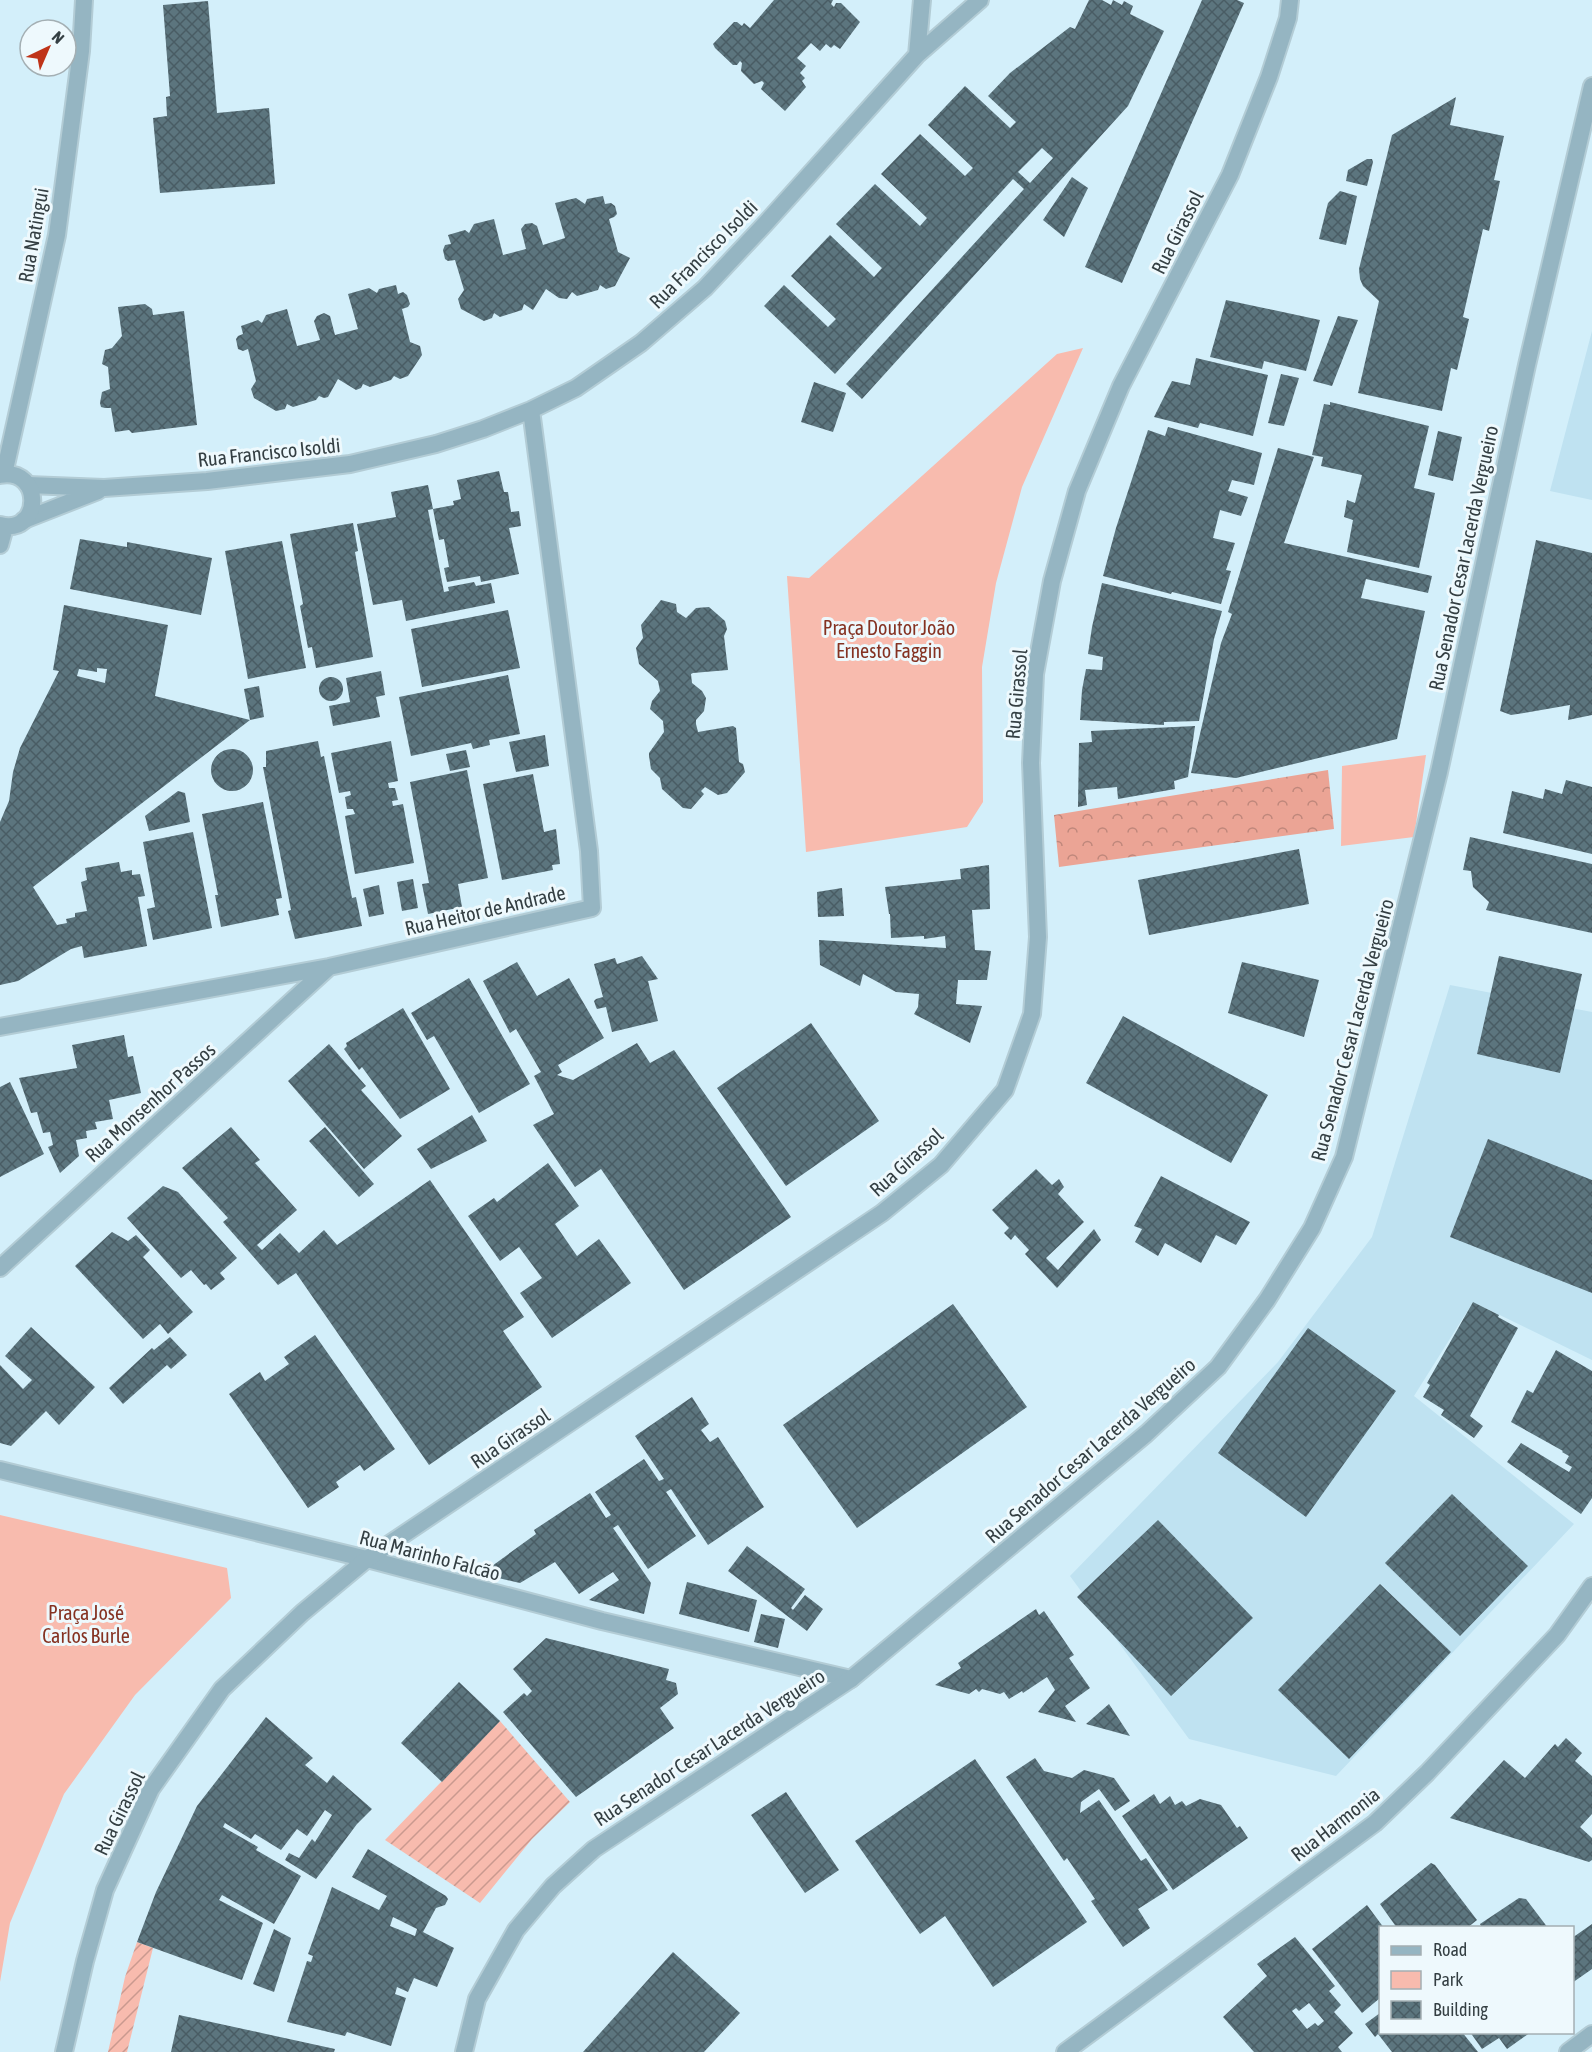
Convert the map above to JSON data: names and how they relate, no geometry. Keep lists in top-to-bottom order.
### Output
{
  "streets": {
    "street": [
      "Rua Girassol",
      "Rua Natingui",
      "Rua Francisco Isoldi",
      "Rua Senador Cesar Lacerda Vergueiro",
      "Rua Heitor de Andrade",
      "Rua Monsenhor Passos",
      "Rua Marinho Falcão",
      "Rua Harmonia"
    ]
  },
  "crossings": [
    ["Rua Girassol", "Rua Marinho Falcão"],
    ["Rua Francisco Isoldi", "Rua Heitor de Andrade"],
    ["Rua Senador Cesar Lacerda Vergueiro", "Rua Marinho Falcão"],
    ["Rua Heitor de Andrade", "Rua Monsenhor Passos"]
  ],
  "parks": ["Praça Doutor João Ernesto Faggin", "Praça José Carlos Burle"],
  "legend": ["Road", "Park", "Building"],
  "north": "top right"
}
